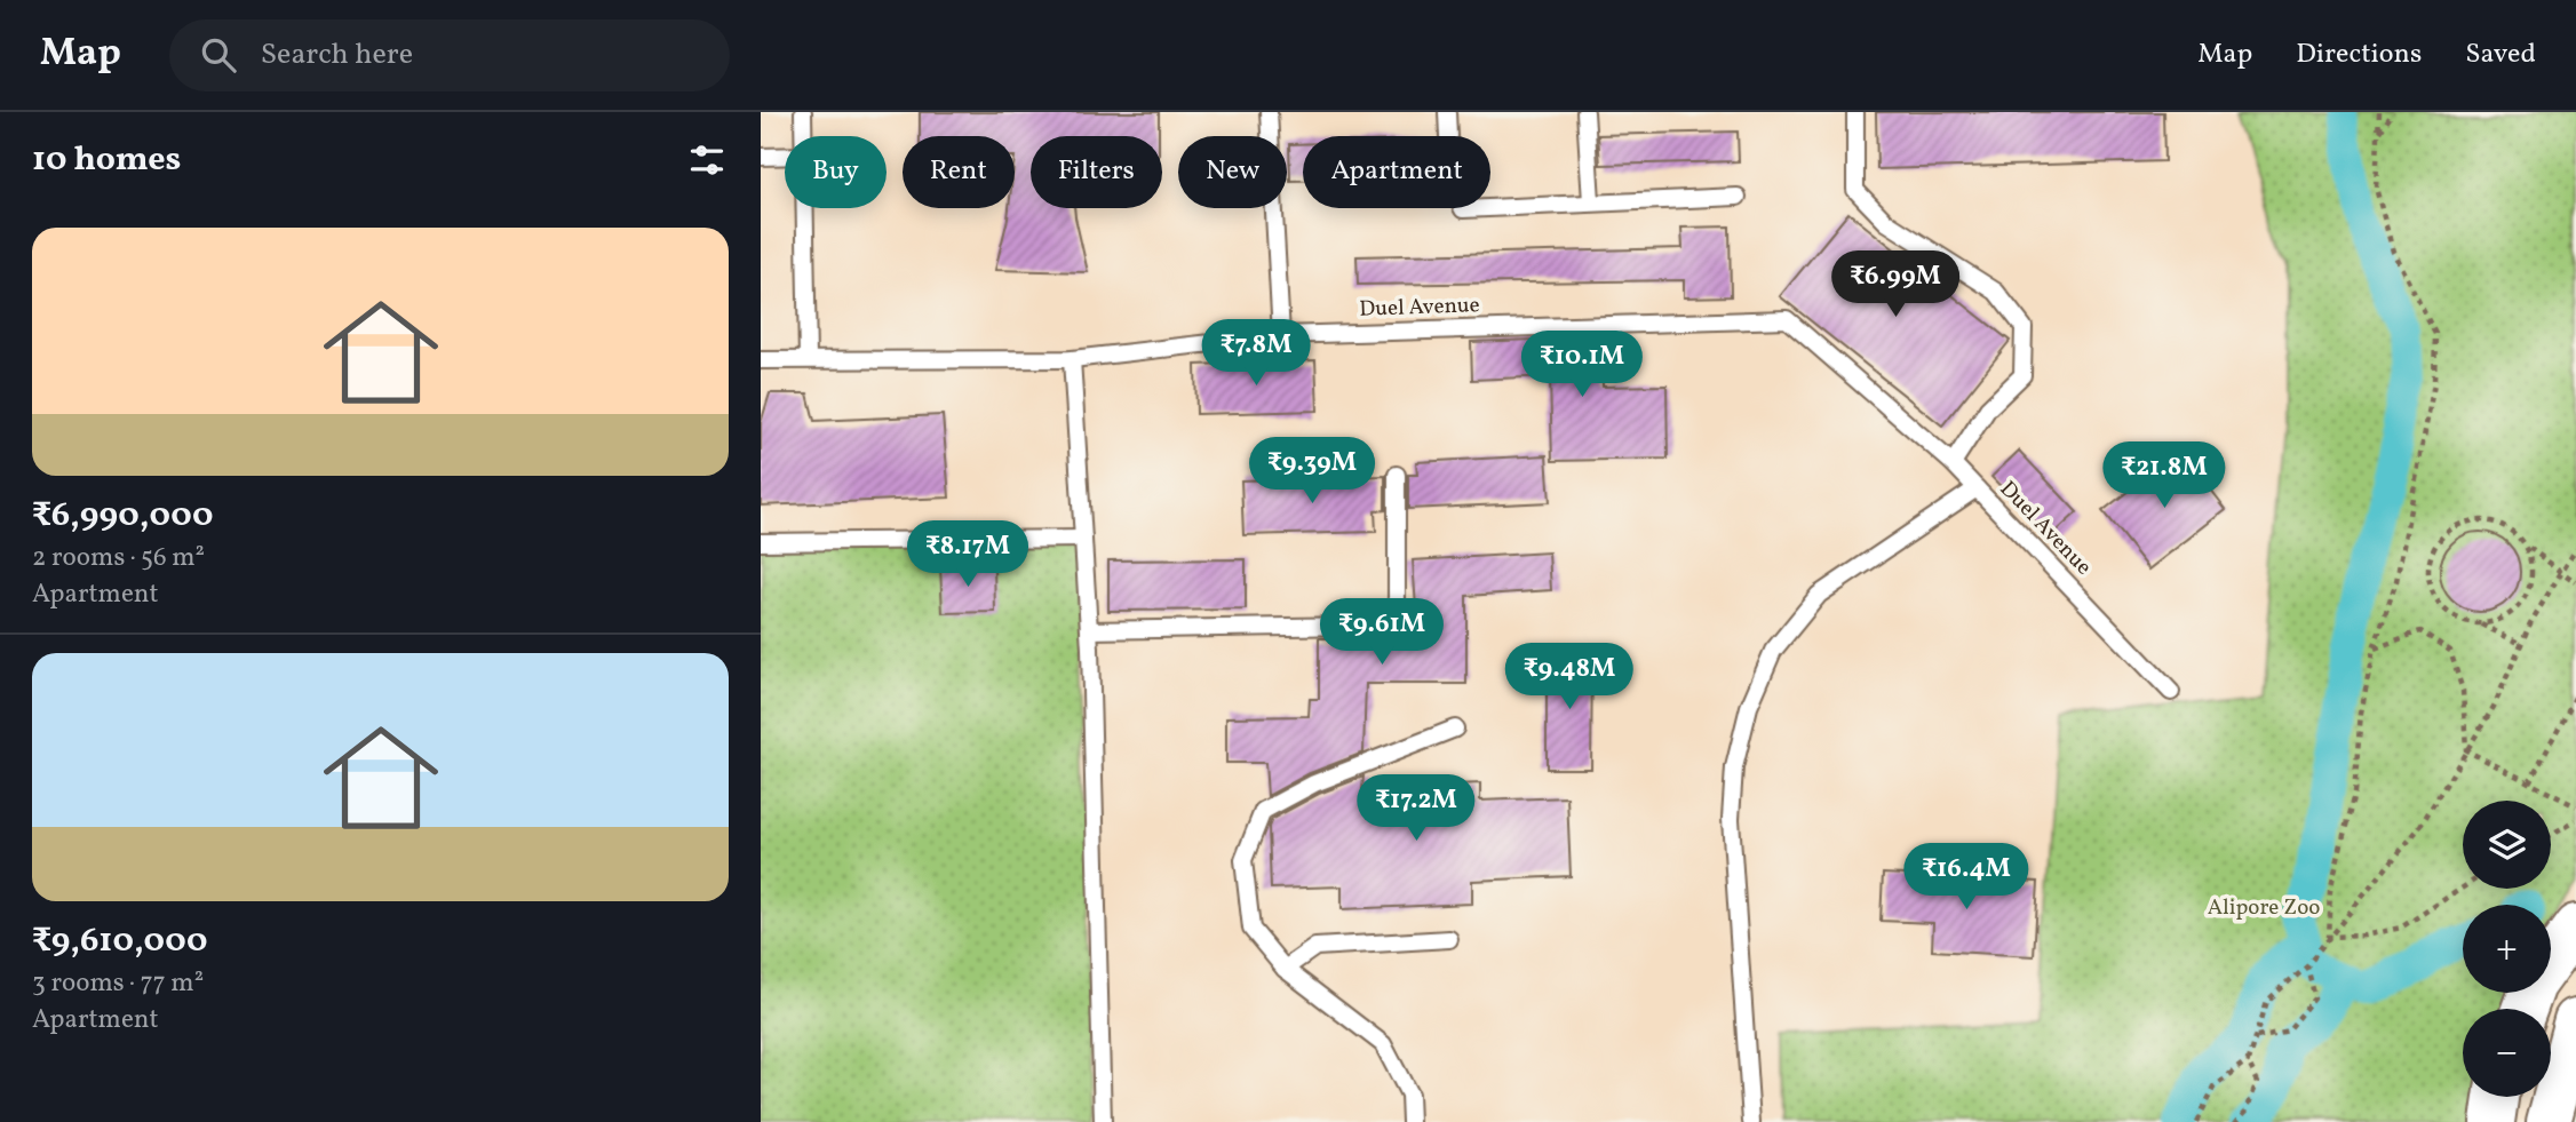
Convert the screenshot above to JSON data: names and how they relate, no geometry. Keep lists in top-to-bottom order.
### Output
{
  "streets": {
    "lane": ["Duel Avenue"]
  },
  "parks": ["Alipore Zoo"],
  "page": {
    "header": "Map",
    "search": "Search here",
    "nav": ["Map", "Directions", "Saved"],
    "heading": "10 homes",
    "chip": [
      "Buy",
      "Rent",
      "Filters",
      "New",
      "Apartment"
    ],
    "list": [
      {
        "name": "₹6,990,000",
        "note": "2 rooms · 56 m² · Apartment"
      },
      {
        "name": "₹9,610,000",
        "note": "3 rooms · 77 m² · Apartment"
      }
    ],
    "price": [
      "₹6.99M",
      "₹7.8M",
      "₹10.1M",
      "₹9.39M",
      "₹21.8M",
      "₹8.17M",
      "₹9.61M",
      "₹9.48M",
      "₹17.2M",
      "₹16.4M"
    ],
    "map_buttons": ["+", "−"]
  }
}
